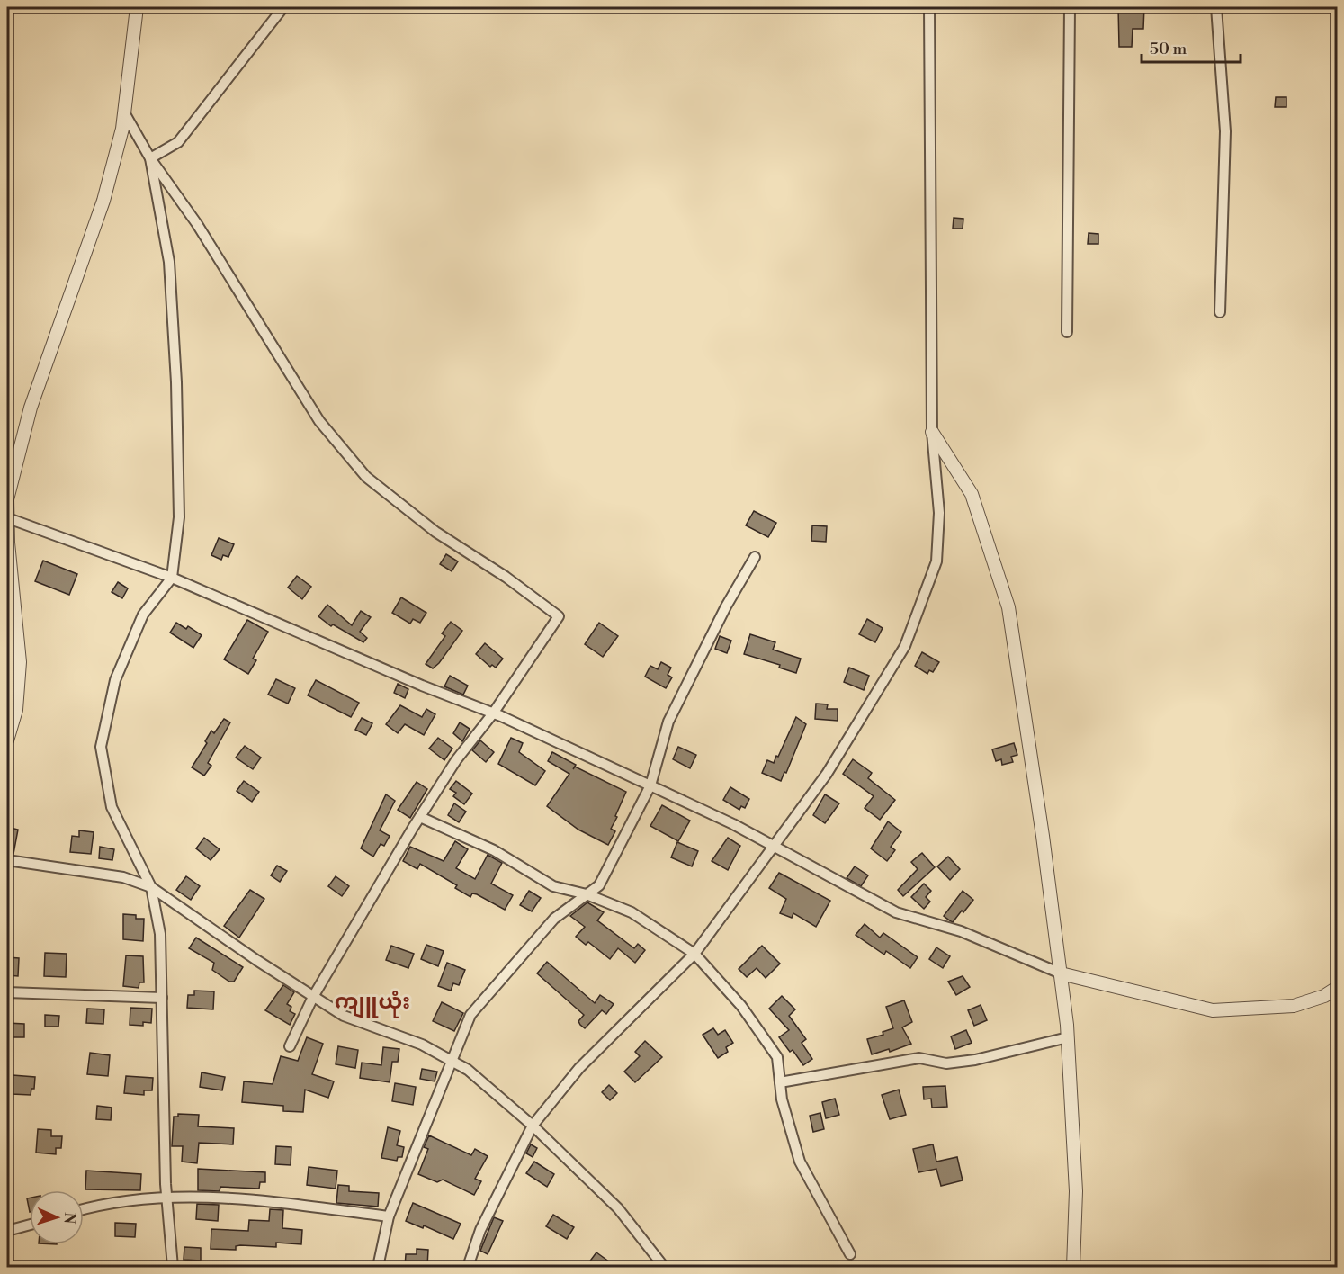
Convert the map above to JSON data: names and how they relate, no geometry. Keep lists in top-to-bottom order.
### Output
{
  "districts": ["ကျူယုံး"],
  "scale_bar": "50 m",
  "north": "right"
}
